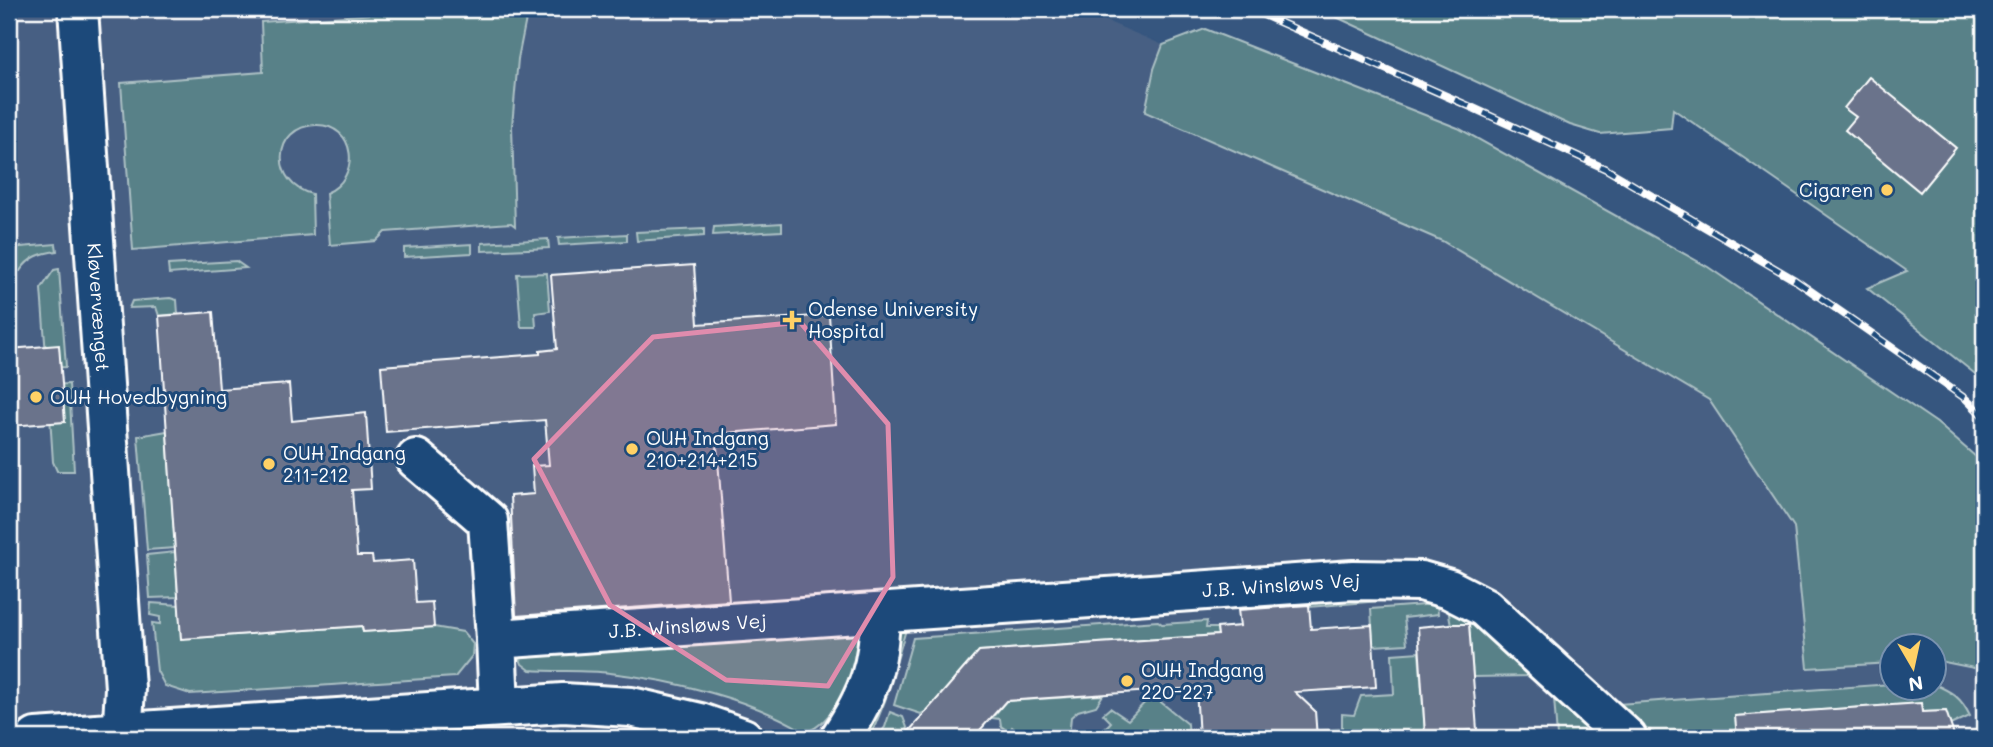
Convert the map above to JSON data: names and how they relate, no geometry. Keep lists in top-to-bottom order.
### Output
{
  "streets": {
    "street": ["Kløvervænget", "J.B. Winsløws Vej"]
  },
  "places": {
    "other": [
      "Cigaren",
      "OUH Hovedbygning",
      "OUH Indgang 210+214+215",
      "OUH Indgang 211-212",
      "OUH Indgang 220-227"
    ],
    "health": ["Odense University Hospital"]
  },
  "north": "bottom"
}
